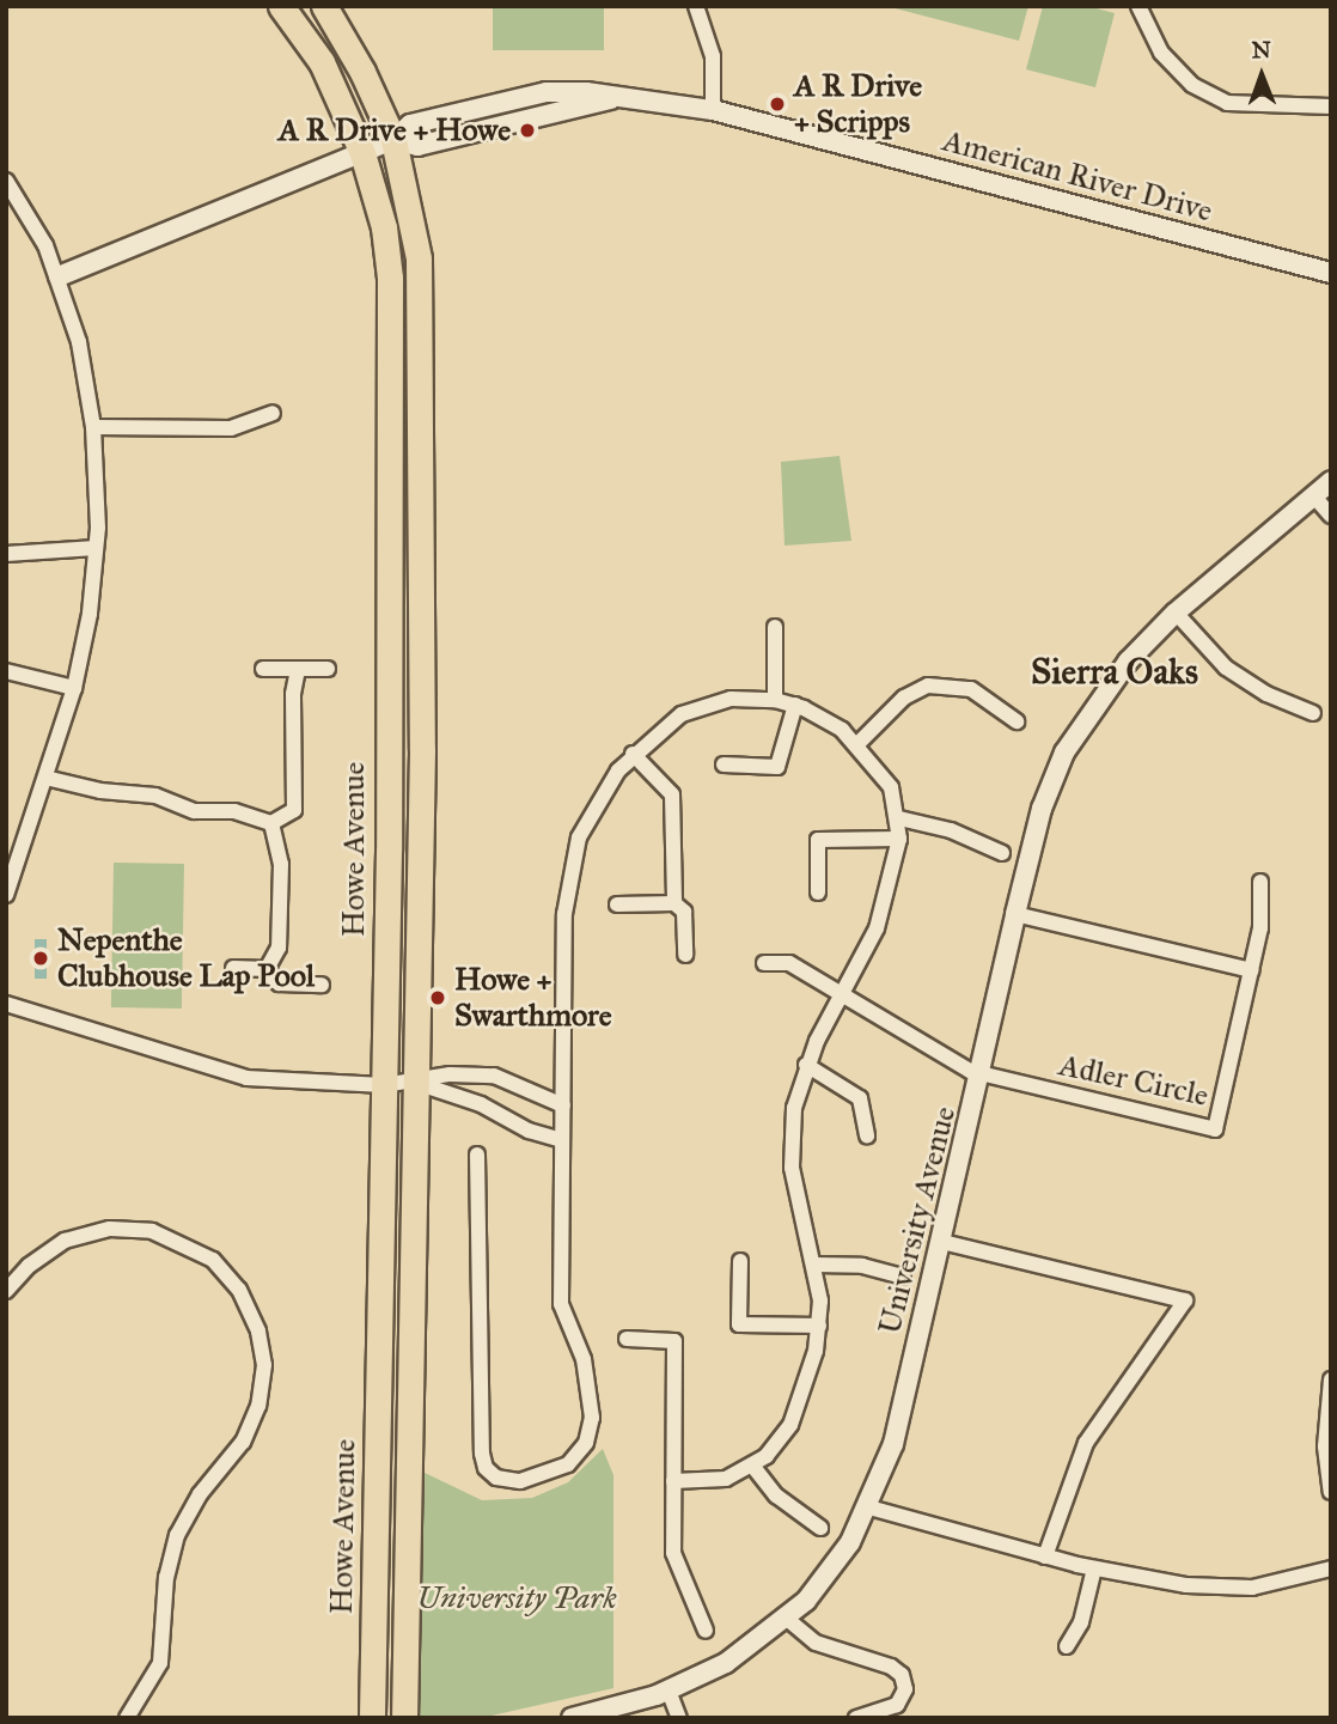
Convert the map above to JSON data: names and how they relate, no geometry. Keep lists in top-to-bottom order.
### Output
{
  "streets": {
    "main road": ["Howe Avenue"],
    "street": ["American River Drive", "Adler Circle", "University Avenue"]
  },
  "crossings": [
    ["American River Drive", "Howe Avenue"],
    ["Adler Circle", "University Avenue"]
  ],
  "districts": ["Sierra Oaks"],
  "parks": ["University Park"],
  "places": [
    "A R Drive + Scripps",
    "A R Drive + Howe",
    "Nepenthe Clubhouse Lap Pool",
    "Howe + Swarthmore"
  ],
  "north": "top"
}
